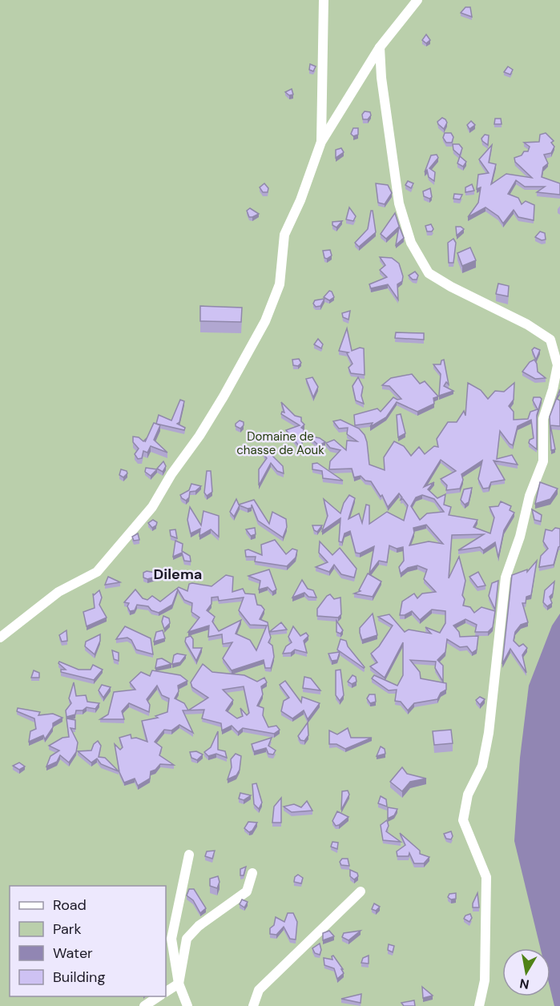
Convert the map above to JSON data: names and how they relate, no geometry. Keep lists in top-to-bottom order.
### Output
{
  "districts": ["Dilema"],
  "parks": ["Domaine de chasse de Aouk"],
  "legend": [
    "Road",
    "Park",
    "Water",
    "Building"
  ],
  "north": "bottom"
}
